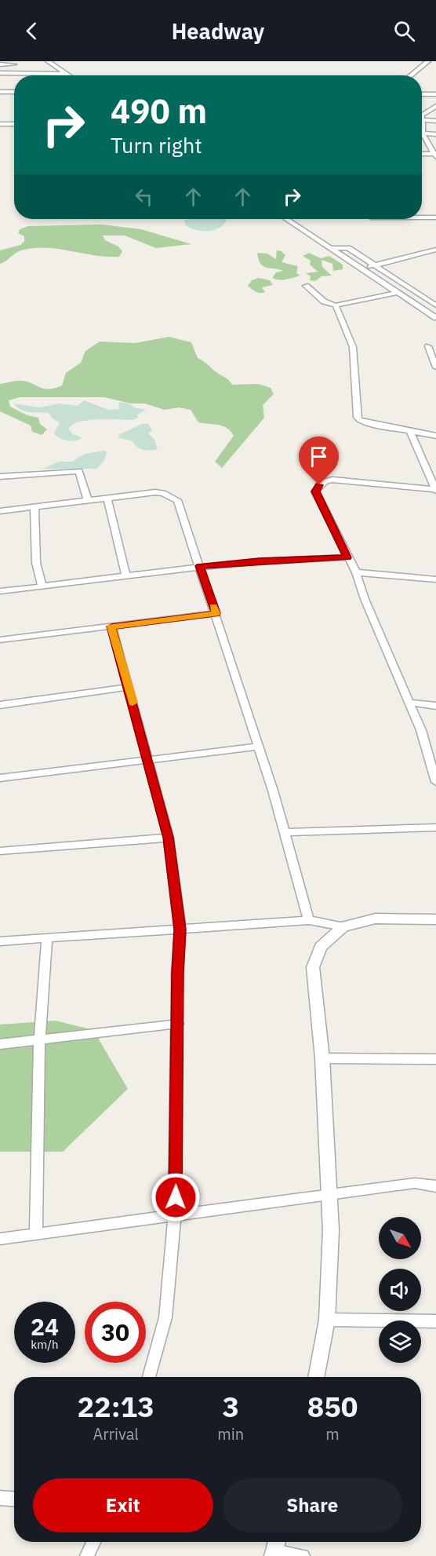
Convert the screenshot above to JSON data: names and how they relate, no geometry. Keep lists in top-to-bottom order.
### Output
{
  "north": "bottom right",
  "page": {
    "header": "Headway",
    "turn": ["490 m", "Turn right"],
    "speed": "24 km/h",
    "limit": "30",
    "eta": [
      "22:13",
      "Arrival",
      "3",
      "min",
      "850",
      "m"
    ],
    "buttons": ["Exit", "Share"]
  }
}
